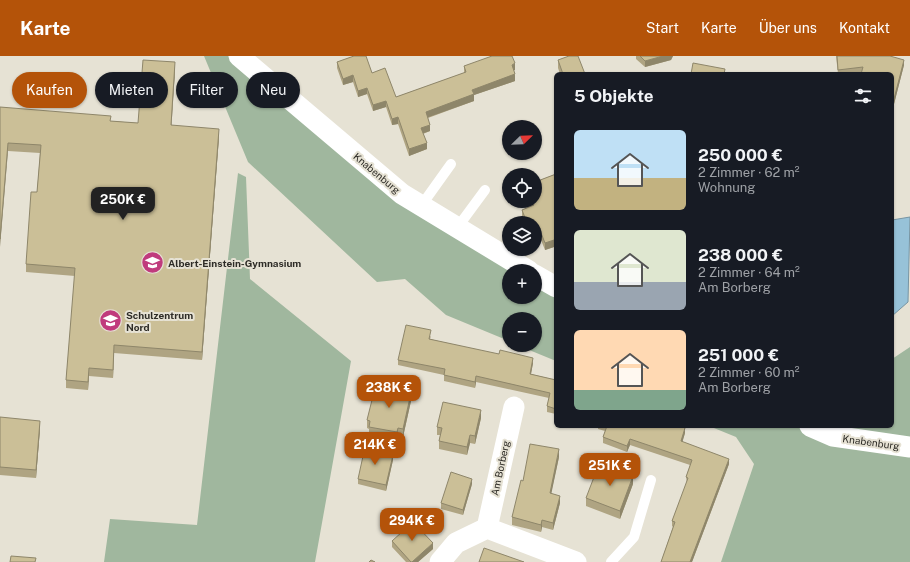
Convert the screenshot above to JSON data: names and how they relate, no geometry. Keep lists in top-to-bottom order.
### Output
{
  "streets": {
    "street": ["Knabenburg", "Am Borberg"]
  },
  "places": {
    "school or university": ["Albert-Einstein-Gymnasium", "Schulzentrum Nord"]
  },
  "north": "top right",
  "page": {
    "header": "Karte",
    "nav": [
      "Start",
      "Karte",
      "Über uns",
      "Kontakt"
    ],
    "chip": [
      "Kaufen",
      "Mieten",
      "Filter",
      "Neu"
    ],
    "heading": "5 Objekte",
    "map_buttons": ["+", "−"],
    "list": [
      {
        "name": "250 000 €",
        "note": "2 Zimmer · 62 m² · Wohnung"
      },
      {
        "name": "238 000 €",
        "note": "2 Zimmer · 64 m² · Am Borberg"
      },
      {
        "name": "251 000 €",
        "note": "2 Zimmer · 60 m² · Am Borberg"
      }
    ],
    "price": [
      "250K €",
      "238K €",
      "214K €",
      "251K €",
      "294K €"
    ]
  }
}
